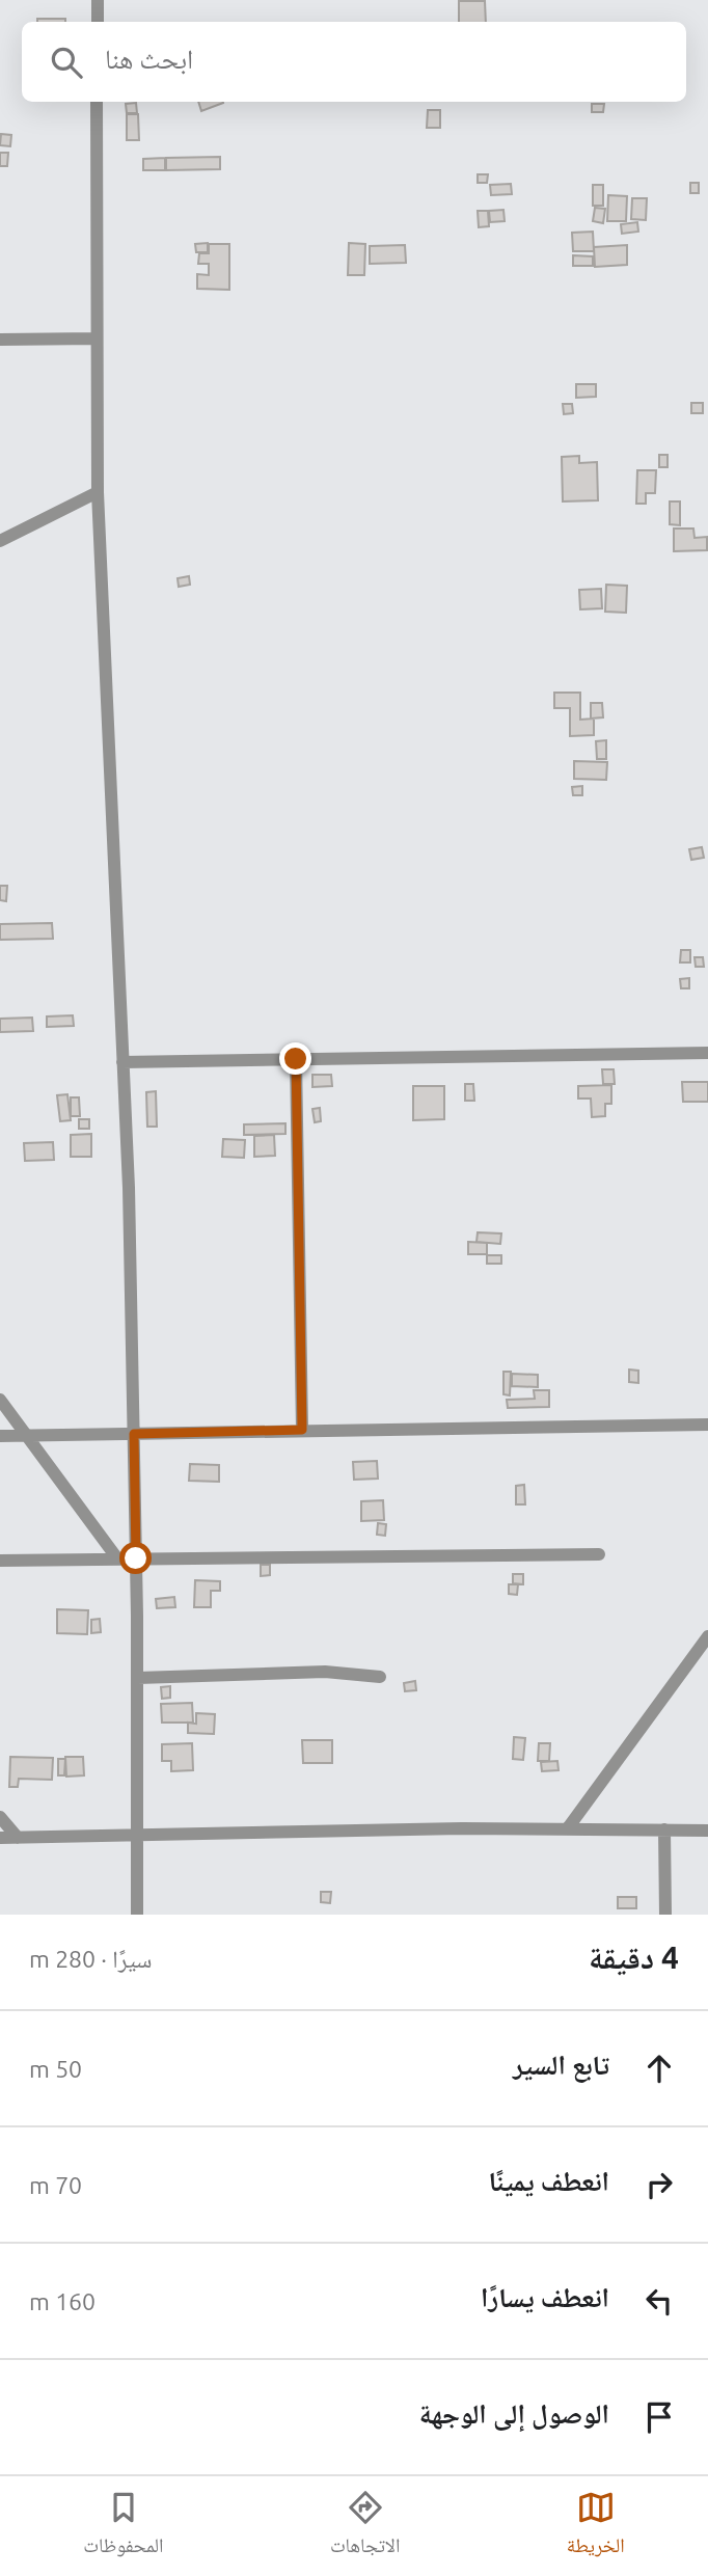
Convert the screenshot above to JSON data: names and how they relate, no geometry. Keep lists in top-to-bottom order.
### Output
{
  "page": {
    "search": "ابحث هنا",
    "heading": ["4 دقيقة", "سيرًا · 280 m"],
    "list": [
      ["تابع السير", "50 m"],
      ["انعطف يمينًا", "70 m"],
      ["انعطف يسارًا", "160 m"],
      "الوصول إلى الوجهة"
    ],
    "nav": ["الخريطة", "الاتجاهات", "المحفوظات"]
  }
}
